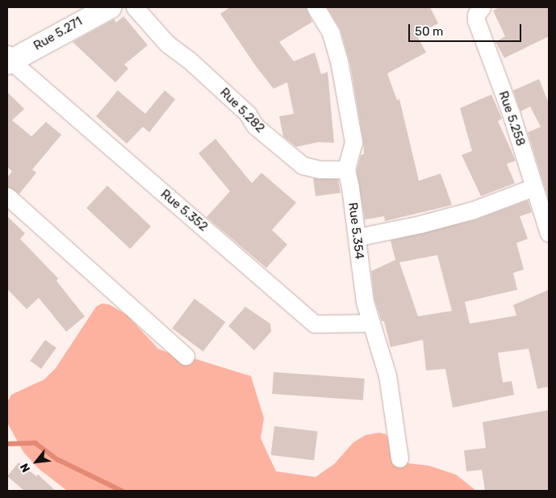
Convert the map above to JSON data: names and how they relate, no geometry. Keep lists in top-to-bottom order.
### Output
{
  "streets": {
    "street": [
      "Rue 5.271",
      "Rue 5.282",
      "Rue 5.258",
      "Rue 5.352",
      "Rue 5.354"
    ]
  },
  "crossings": [
    ["Rue 5.271", "Rue 5.352"],
    ["Rue 5.282", "Rue 5.354"],
    ["Rue 5.352", "Rue 5.354"]
  ],
  "scale_bar": "50 m",
  "north": "bottom left"
}
